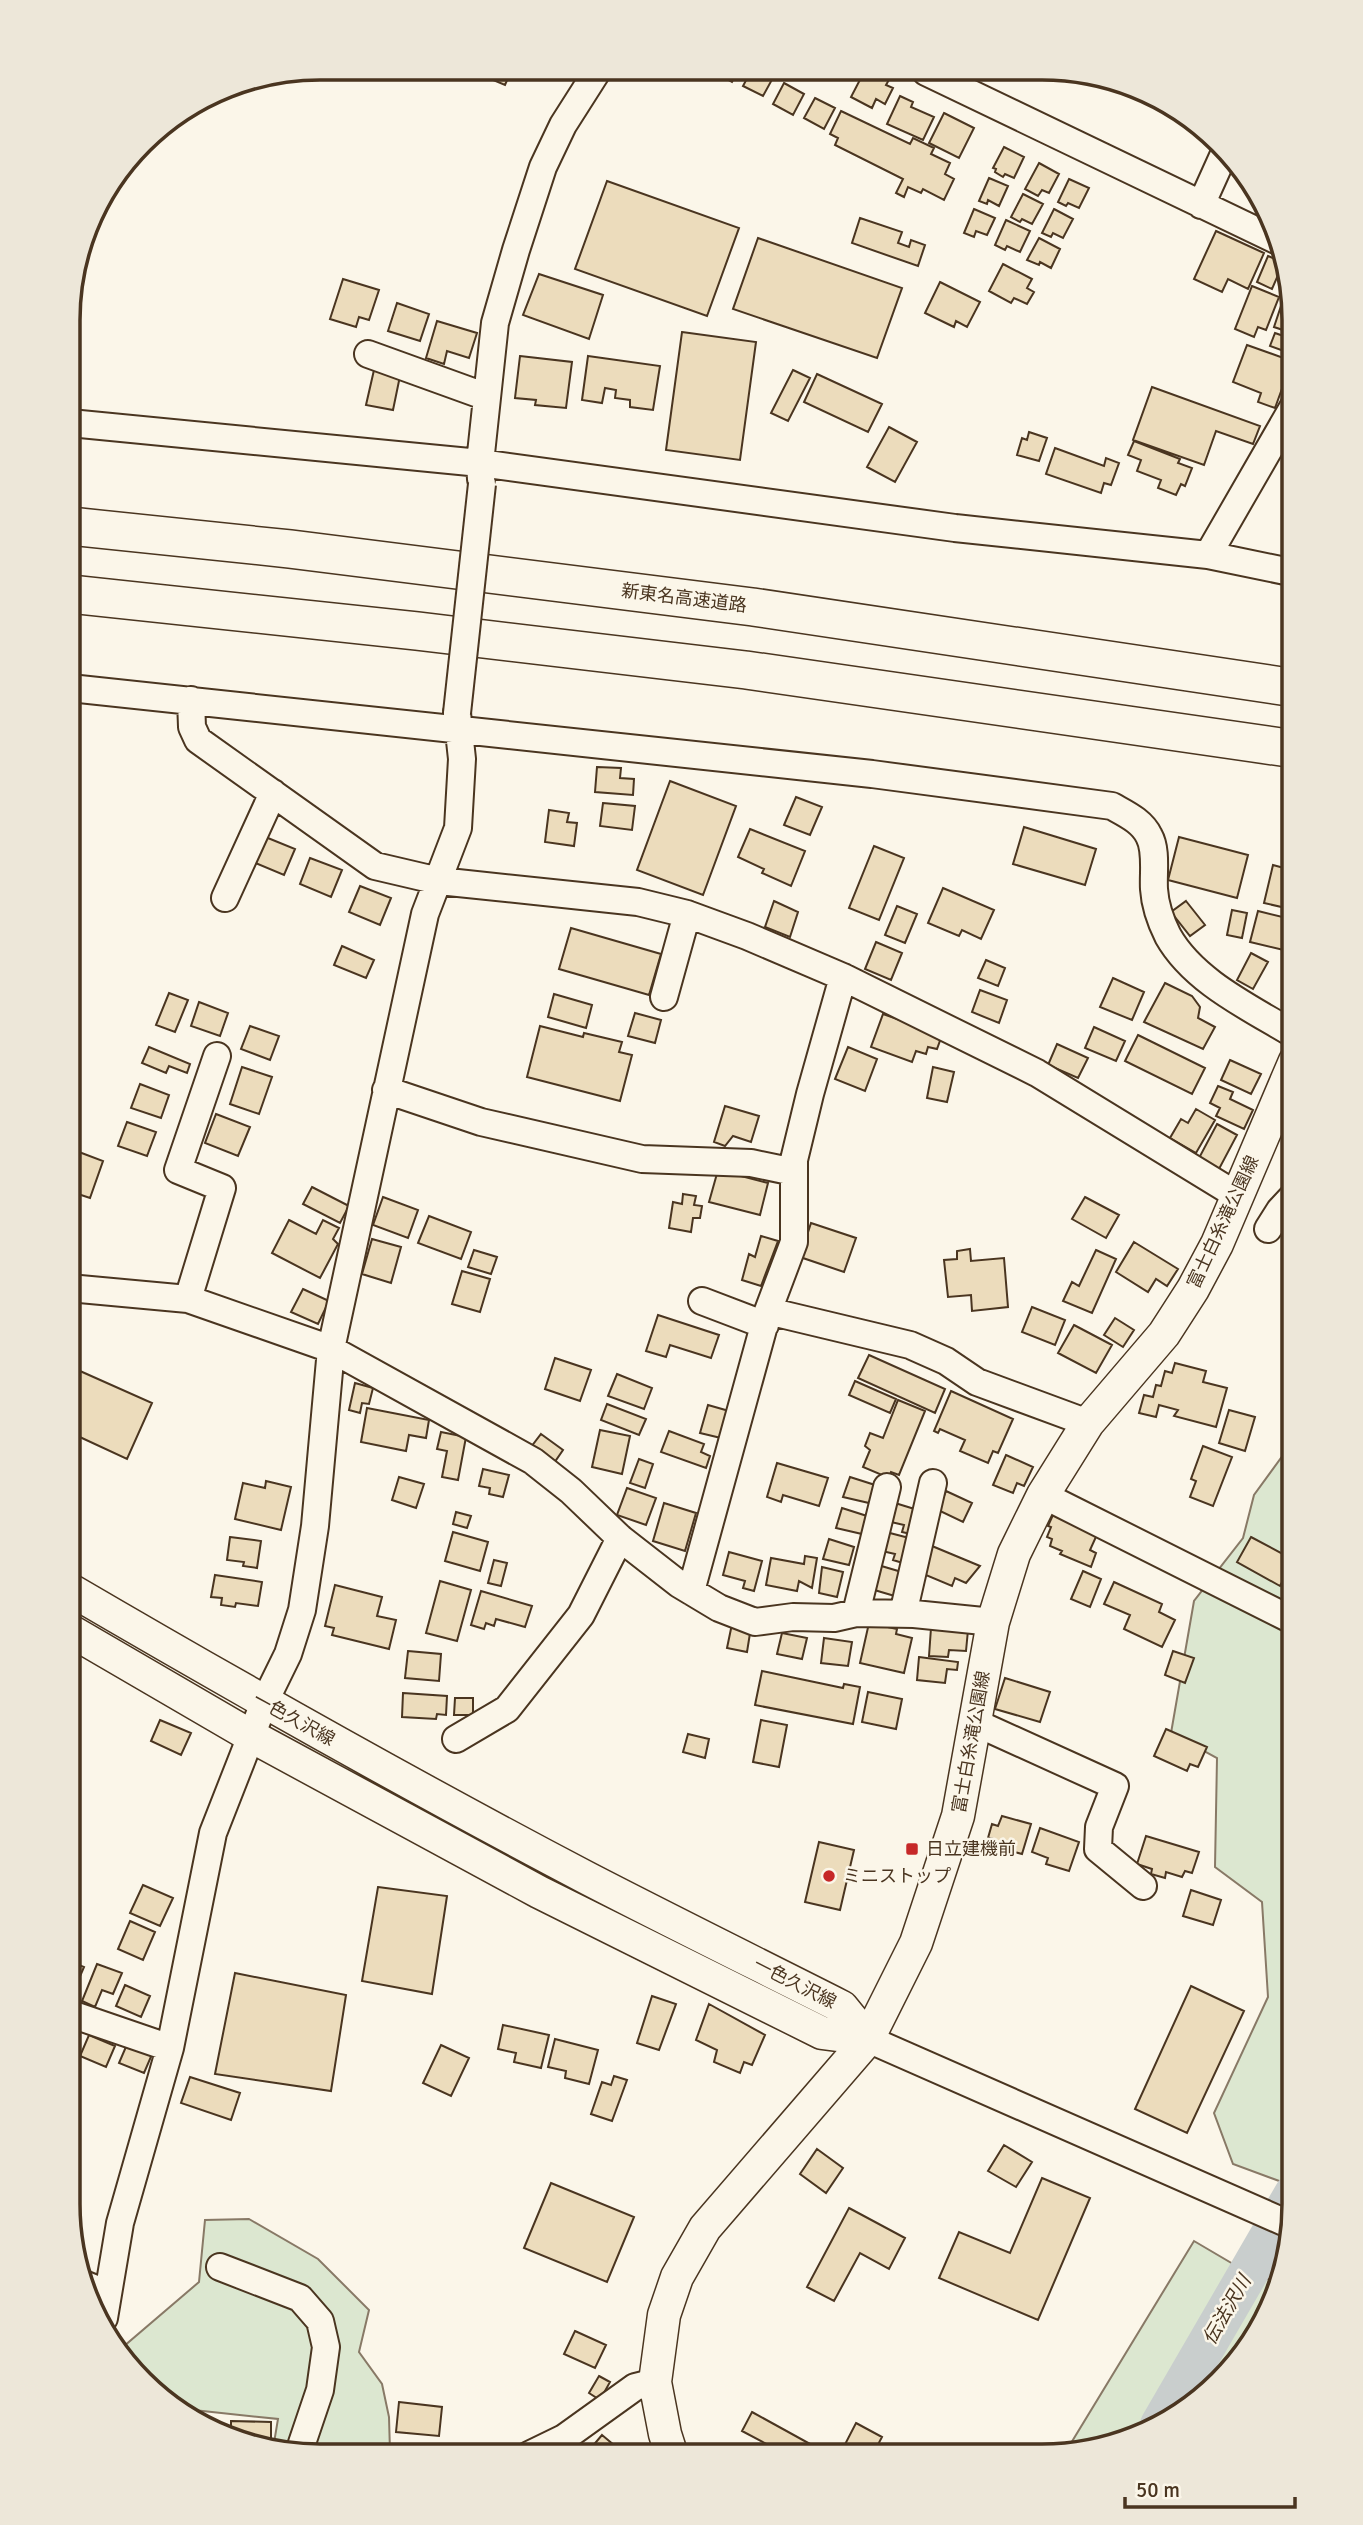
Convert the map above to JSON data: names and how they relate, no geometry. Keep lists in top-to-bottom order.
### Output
{
  "streets": {
    "highway": ["新東名高速道路"],
    "main road": ["富士白糸滝公園線", "一色久沢線"]
  },
  "crossings": [
    ["富士白糸滝公園線", "一色久沢線"]
  ],
  "water": ["伝法沢川"],
  "places": {
    "transit": ["日立建機前"],
    "other": ["ミニストップ"]
  },
  "scale_bar": "50 m"
}
